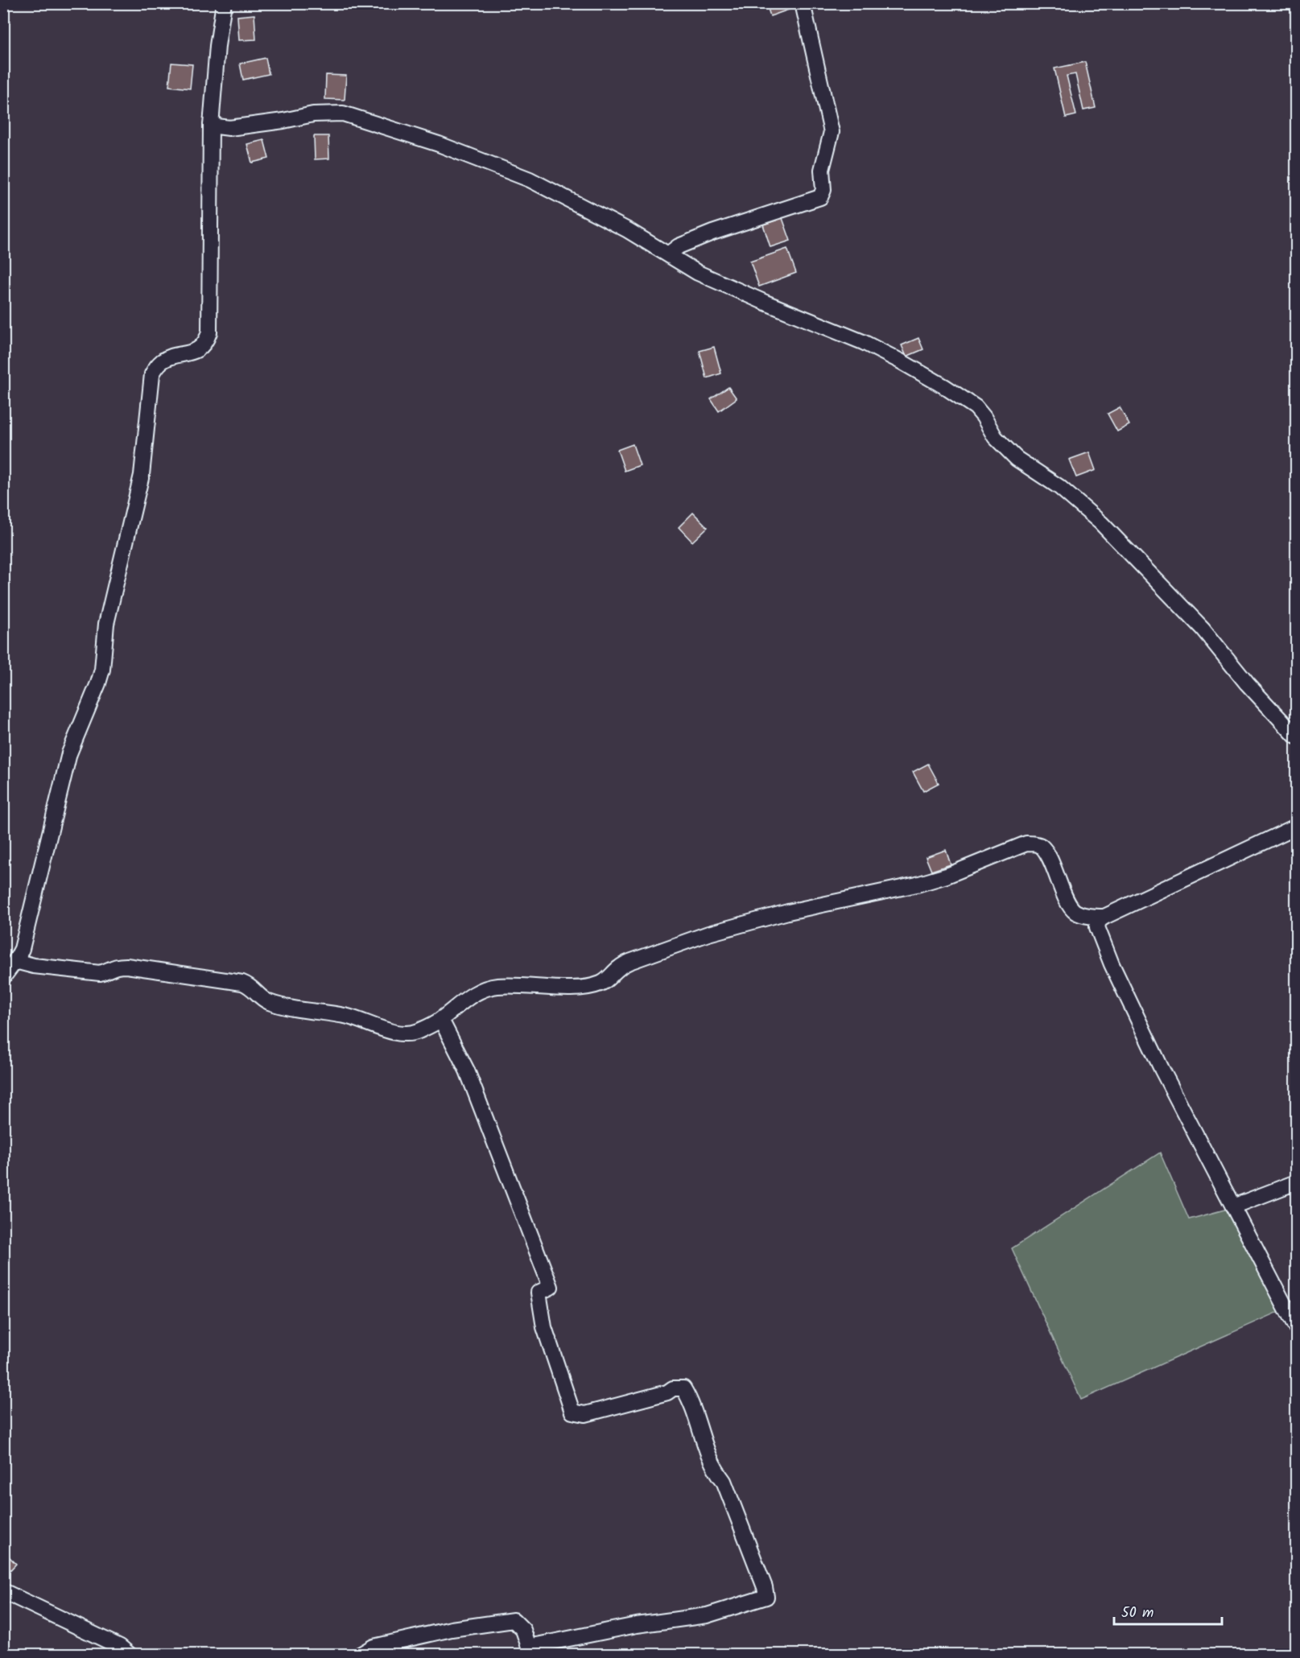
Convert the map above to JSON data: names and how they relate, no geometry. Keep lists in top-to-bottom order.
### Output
{
  "scale_bar": "50 m"
}
